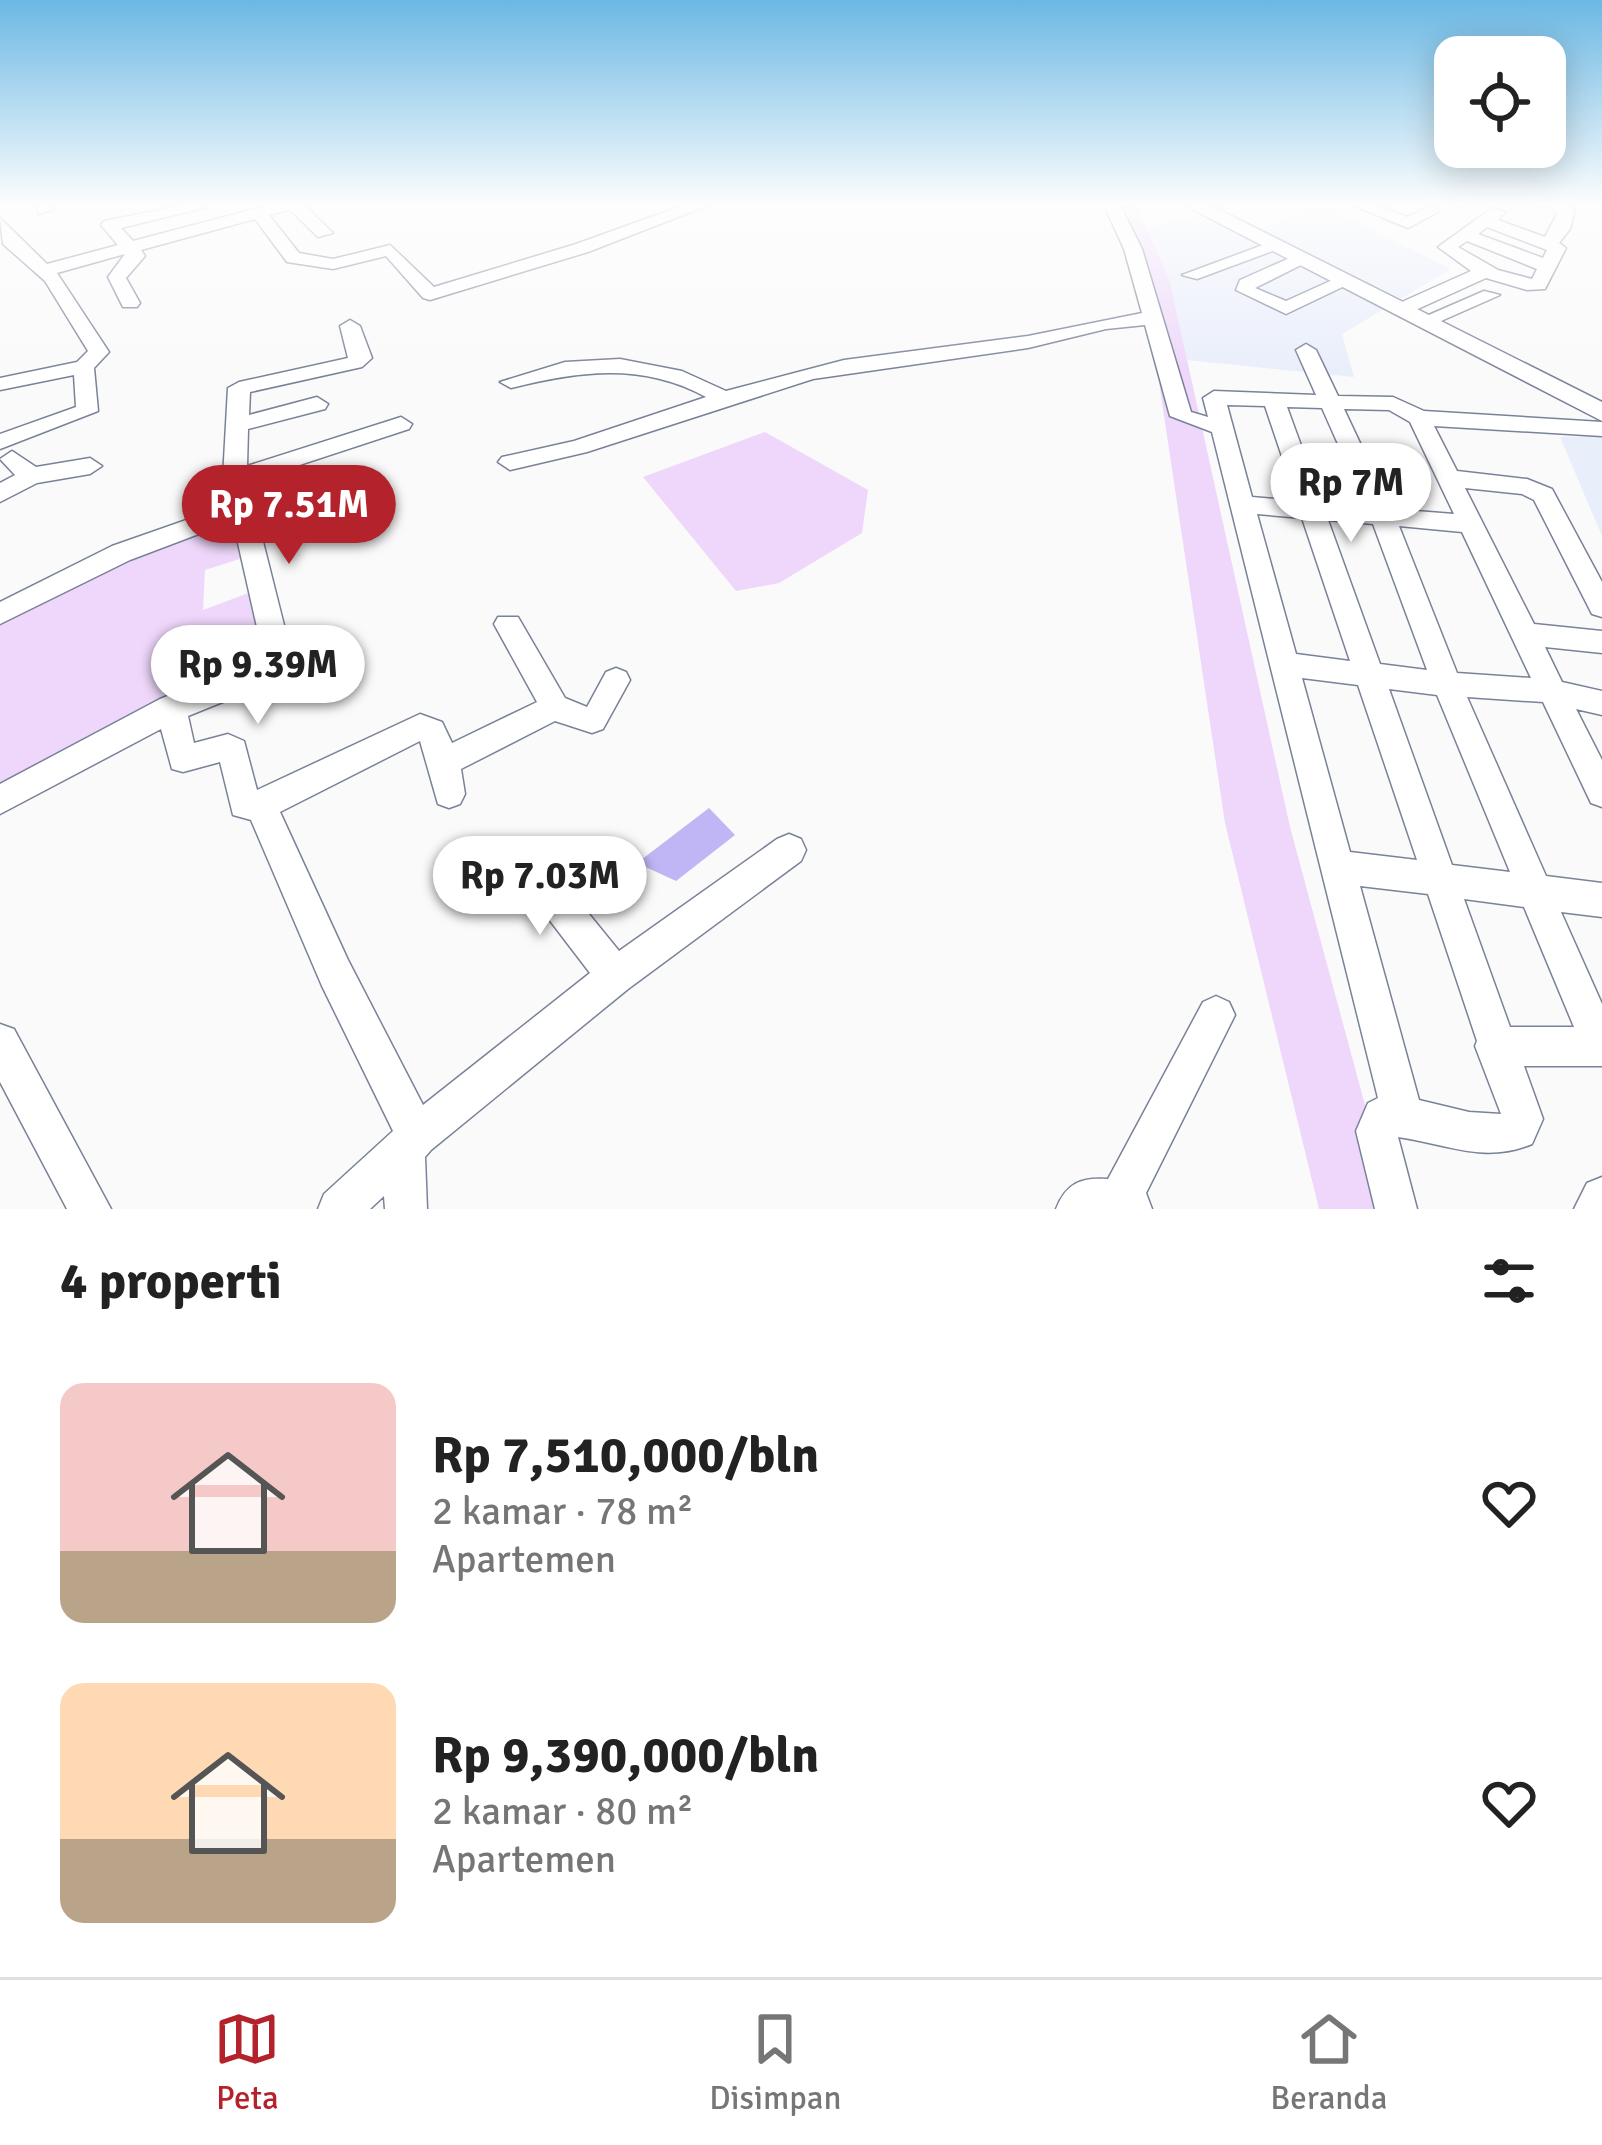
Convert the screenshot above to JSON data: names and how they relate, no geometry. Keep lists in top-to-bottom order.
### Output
{
  "page": {
    "price": [
      "Rp 7M",
      "Rp 7.51M",
      "Rp 9.39M",
      "Rp 7.03M"
    ],
    "heading": "4 properti",
    "list": [
      {
        "name": "Rp 7,510,000/bln",
        "note": "2 kamar · 78 m² · Apartemen"
      },
      {
        "name": "Rp 9,390,000/bln",
        "note": "2 kamar · 80 m² · Apartemen"
      }
    ],
    "tabs": ["Peta", "Disimpan", "Beranda"]
  }
}
